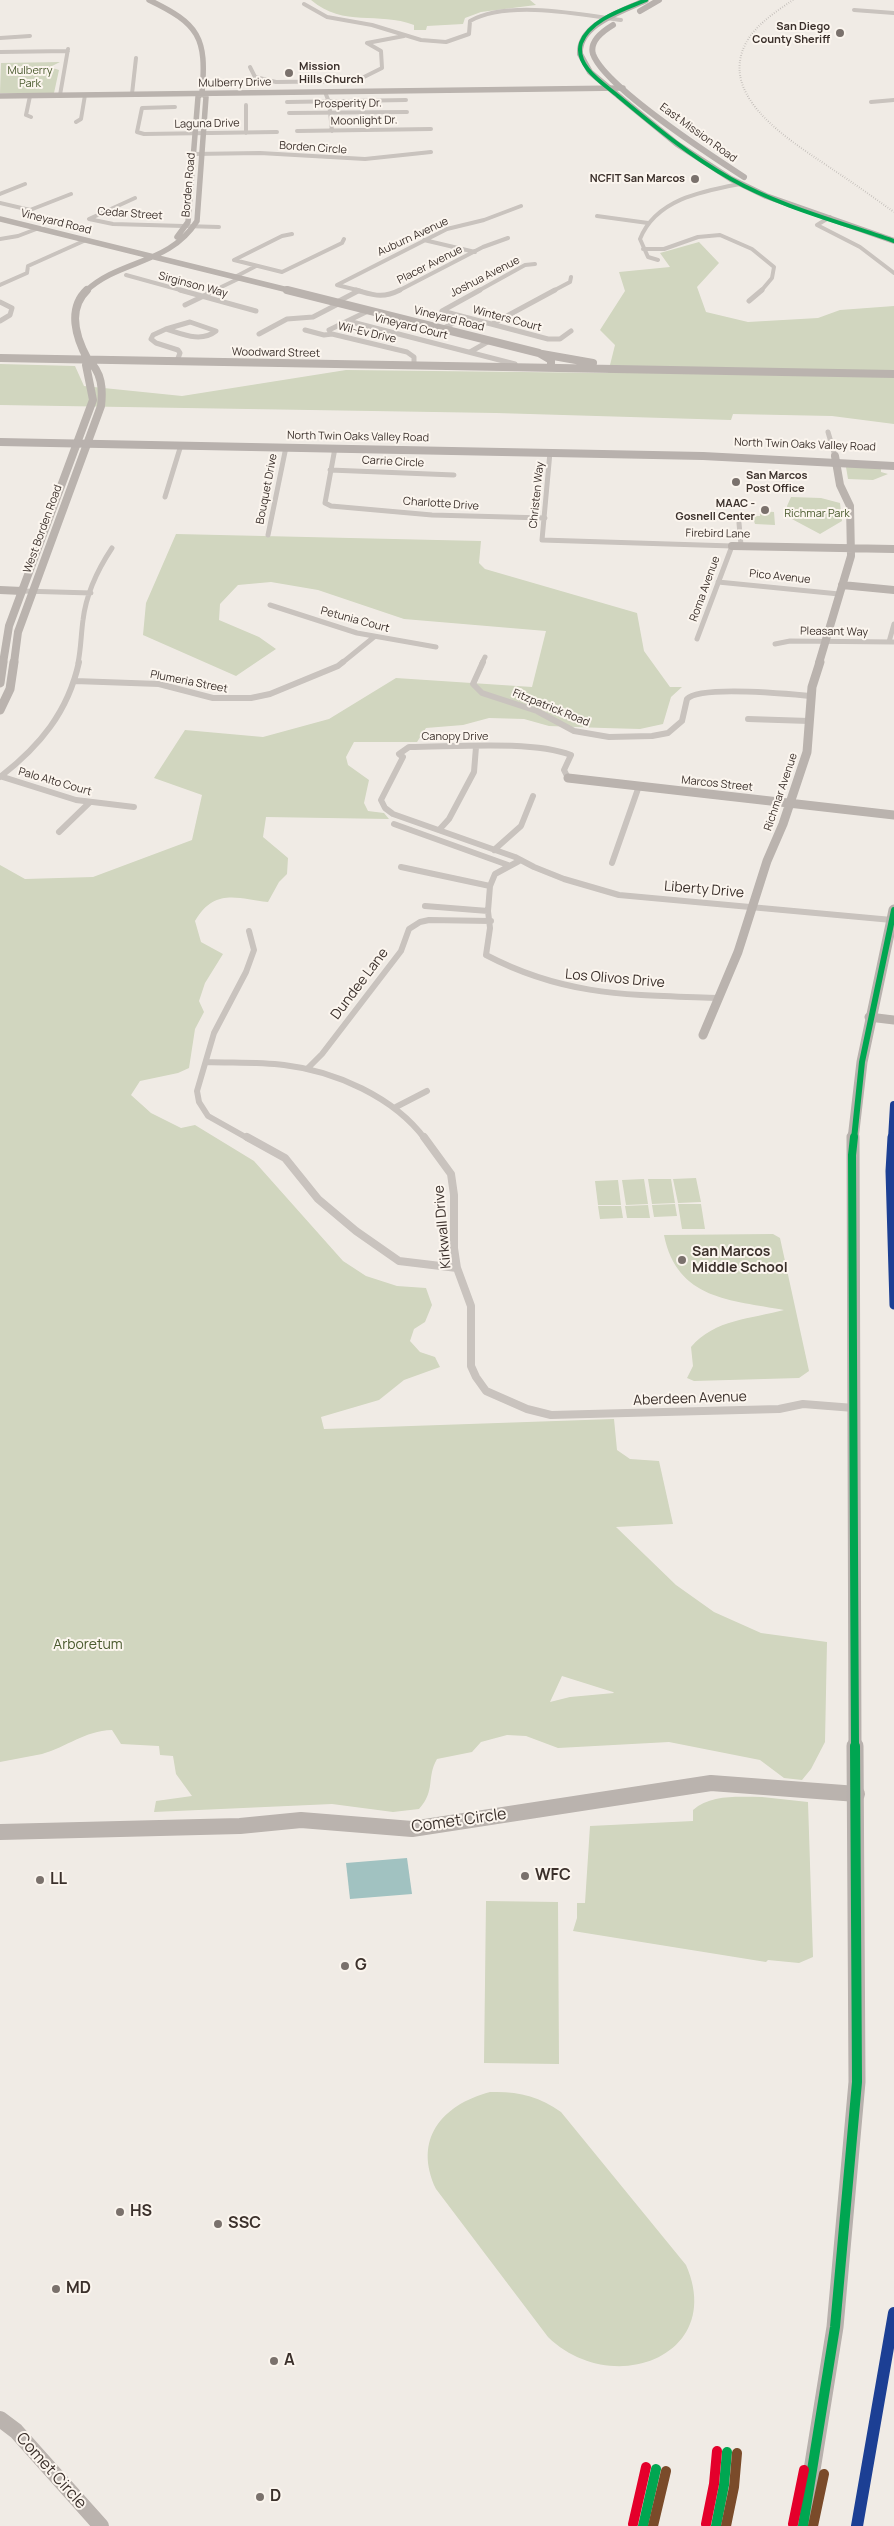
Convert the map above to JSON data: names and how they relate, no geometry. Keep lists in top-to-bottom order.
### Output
{
  "streets": {
    "main road": [
      "Mulberry Drive",
      "East Mission Road",
      "Borden Road",
      "Vineyard Road",
      "Woodward Street",
      "North Twin Oaks Valley Road",
      "West Borden Road",
      "Firebird Lane",
      "Marcos Street",
      "Richmar Avenue",
      "Comet Circle"
    ],
    "street": [
      "Prosperity Dr.",
      "Moonlight Dr.",
      "Laguna Drive",
      "Borden Circle",
      "Cedar Street",
      "Auburn Avenue",
      "Placer Avenue",
      "Joshua Avenue",
      "Sirginson Way",
      "Winters Court",
      "Vineyard Court",
      "Wil-Ev Drive",
      "Carrie Circle",
      "Bouquet Drive",
      "Christen Way",
      "Charlotte Drive",
      "Pico Avenue",
      "Roma Avenue",
      "Petunia Court",
      "Pleasant Way",
      "Plumeria Street",
      "Fitzpatrick Road",
      "Canopy Drive",
      "Palo Alto Court",
      "Liberty Drive",
      "Los Olivos Drive",
      "Dundee Lane",
      "Kirkwall Drive",
      "Aberdeen Avenue"
    ]
  },
  "crossings": [
    ["Mulberry Drive", "East Mission Road"],
    ["Mulberry Drive", "Borden Road"],
    ["Laguna Drive", "Borden Road"],
    ["Borden Circle", "Borden Road"],
    ["Borden Road", "Cedar Street"],
    ["Borden Road", "Vineyard Road"],
    ["Borden Road", "Woodward Street"],
    ["Borden Road", "North Twin Oaks Valley Road"],
    ["Borden Road", "West Borden Road"],
    ["Vineyard Road", "Joshua Avenue"],
    ["Auburn Avenue", "Placer Avenue"],
    ["Joshua Avenue", "Winters Court"],
    ["Wil-Ev Drive", "Woodward Street"],
    ["Woodward Street", "West Borden Road"],
    ["North Twin Oaks Valley Road", "Bouquet Drive"],
    ["North Twin Oaks Valley Road", "Christen Way"],
    ["North Twin Oaks Valley Road", "West Borden Road"],
    ["North Twin Oaks Valley Road", "Richmar Avenue"],
    ["Carrie Circle", "Charlotte Drive"],
    ["Christen Way", "Charlotte Drive"],
    ["Christen Way", "Firebird Lane"],
    ["Firebird Lane", "Roma Avenue"],
    ["Firebird Lane", "Richmar Avenue"],
    ["Pico Avenue", "Roma Avenue"],
    ["Pico Avenue", "Richmar Avenue"],
    ["Petunia Court", "Plumeria Street"],
    ["Pleasant Way", "Richmar Avenue"],
    ["Fitzpatrick Road", "Richmar Avenue"],
    ["Canopy Drive", "Marcos Street"],
    ["Canopy Drive", "Liberty Drive"],
    ["Marcos Street", "Richmar Avenue"],
    ["Richmar Avenue", "Liberty Drive"],
    ["Richmar Avenue", "Los Olivos Drive"],
    ["Los Olivos Drive", "Dundee Lane"],
    ["Dundee Lane", "Kirkwall Drive"],
    ["Kirkwall Drive", "Aberdeen Avenue"]
  ],
  "parks": ["Mulberry Park", "Richmar Park", "Arboretum"],
  "places": [
    "San Diego County Sheriff",
    "Mission Hills Church",
    "NCFIT San Marcos",
    "San Marcos Post Office",
    "MAAC - Gosnell Center",
    "San Marcos Middle School",
    "WFC",
    "LL",
    "G",
    "HS",
    "SSC",
    "MD",
    "A",
    "D"
  ]
}
